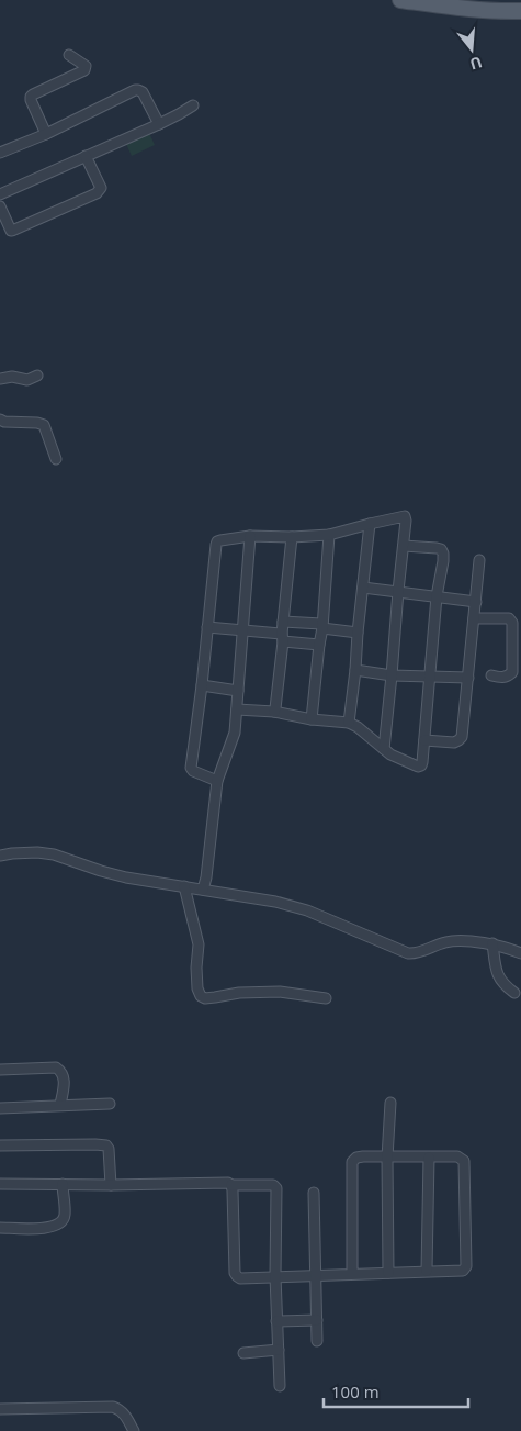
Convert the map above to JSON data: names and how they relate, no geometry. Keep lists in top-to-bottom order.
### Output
{
  "scale_bar": "100 m",
  "north": "bottom"
}
